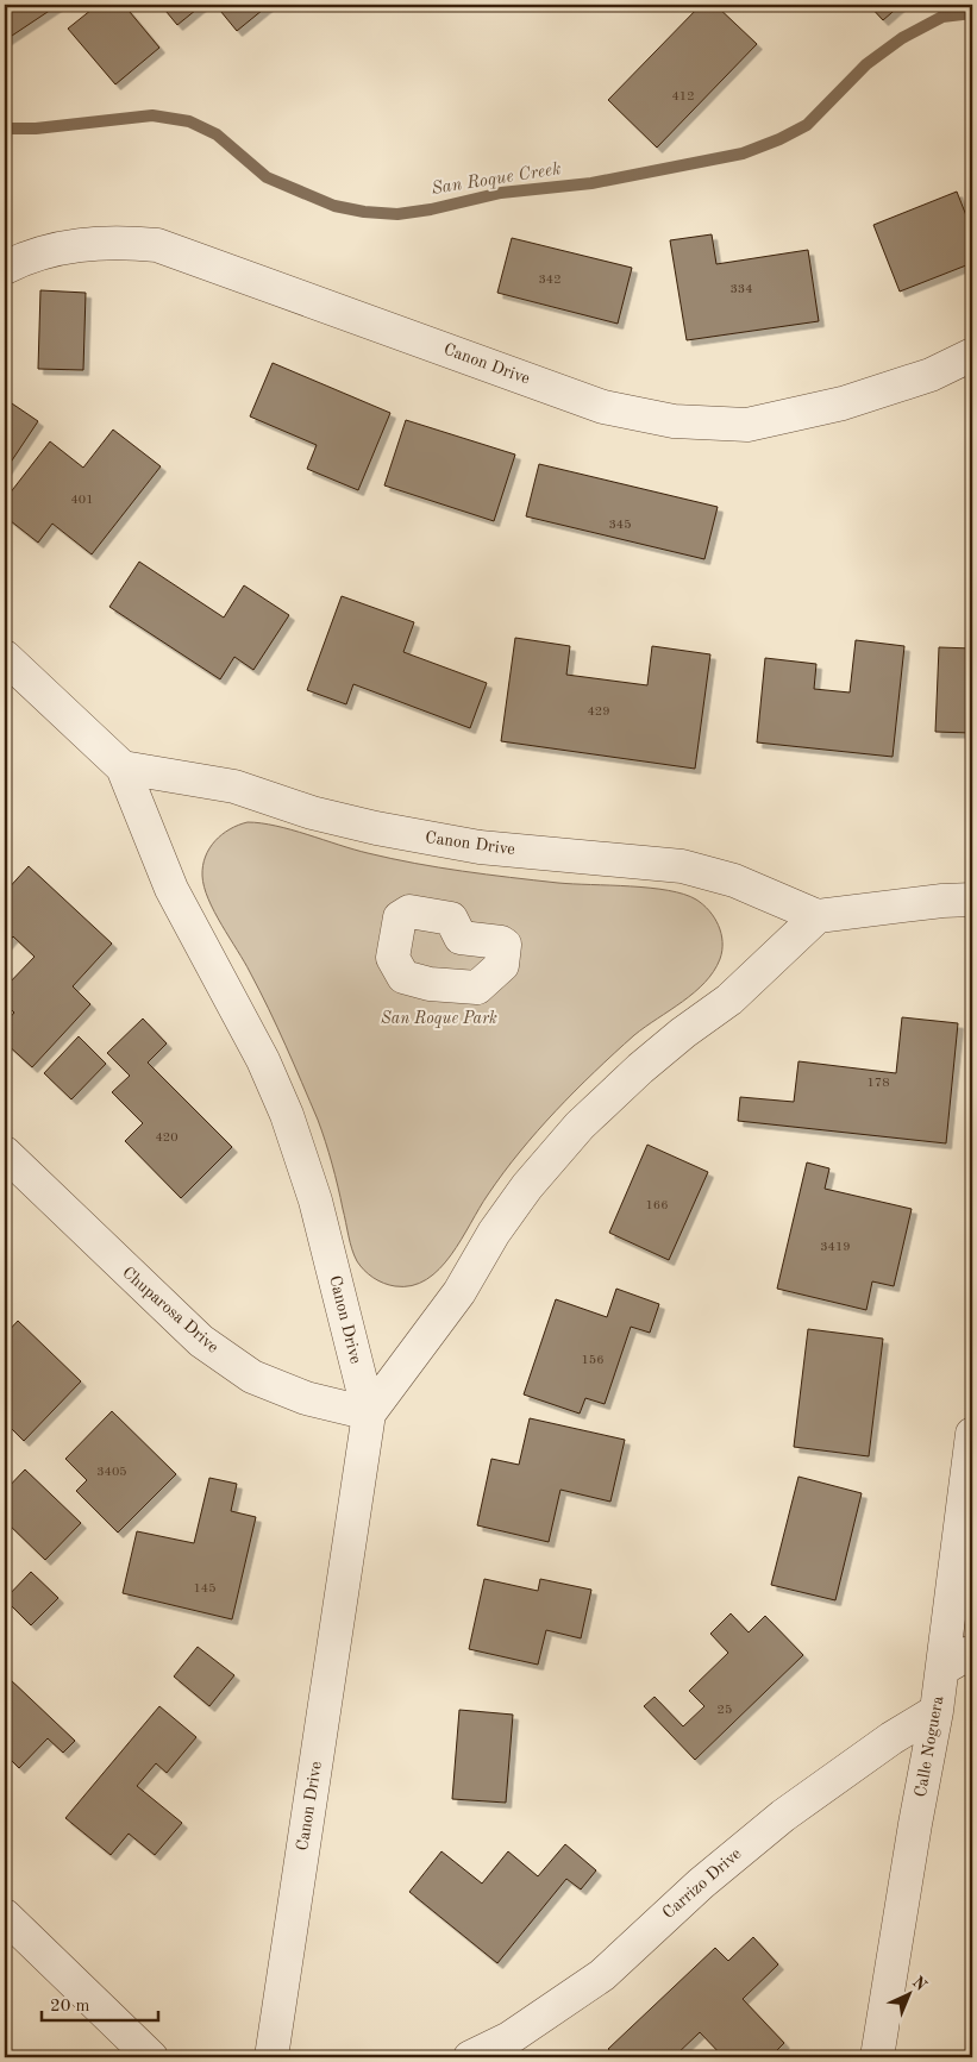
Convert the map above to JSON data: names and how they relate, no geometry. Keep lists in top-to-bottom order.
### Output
{
  "streets": {
    "street": [
      "Canon Drive",
      "Chuparosa Drive",
      "Calle Noguera",
      "Carrizo Drive"
    ]
  },
  "crossings": [
    ["Canon Drive", "Chuparosa Drive"],
    ["Calle Noguera", "Carrizo Drive"]
  ],
  "water": ["San Roque Creek"],
  "parks": ["San Roque Park"],
  "house_numbers": [
    "412",
    "342",
    "334",
    "401",
    "345",
    "429",
    "178",
    "420",
    "166",
    "3419",
    "156",
    "3405",
    "145",
    "25"
  ],
  "scale_bar": "20 m",
  "north": "top right"
}
